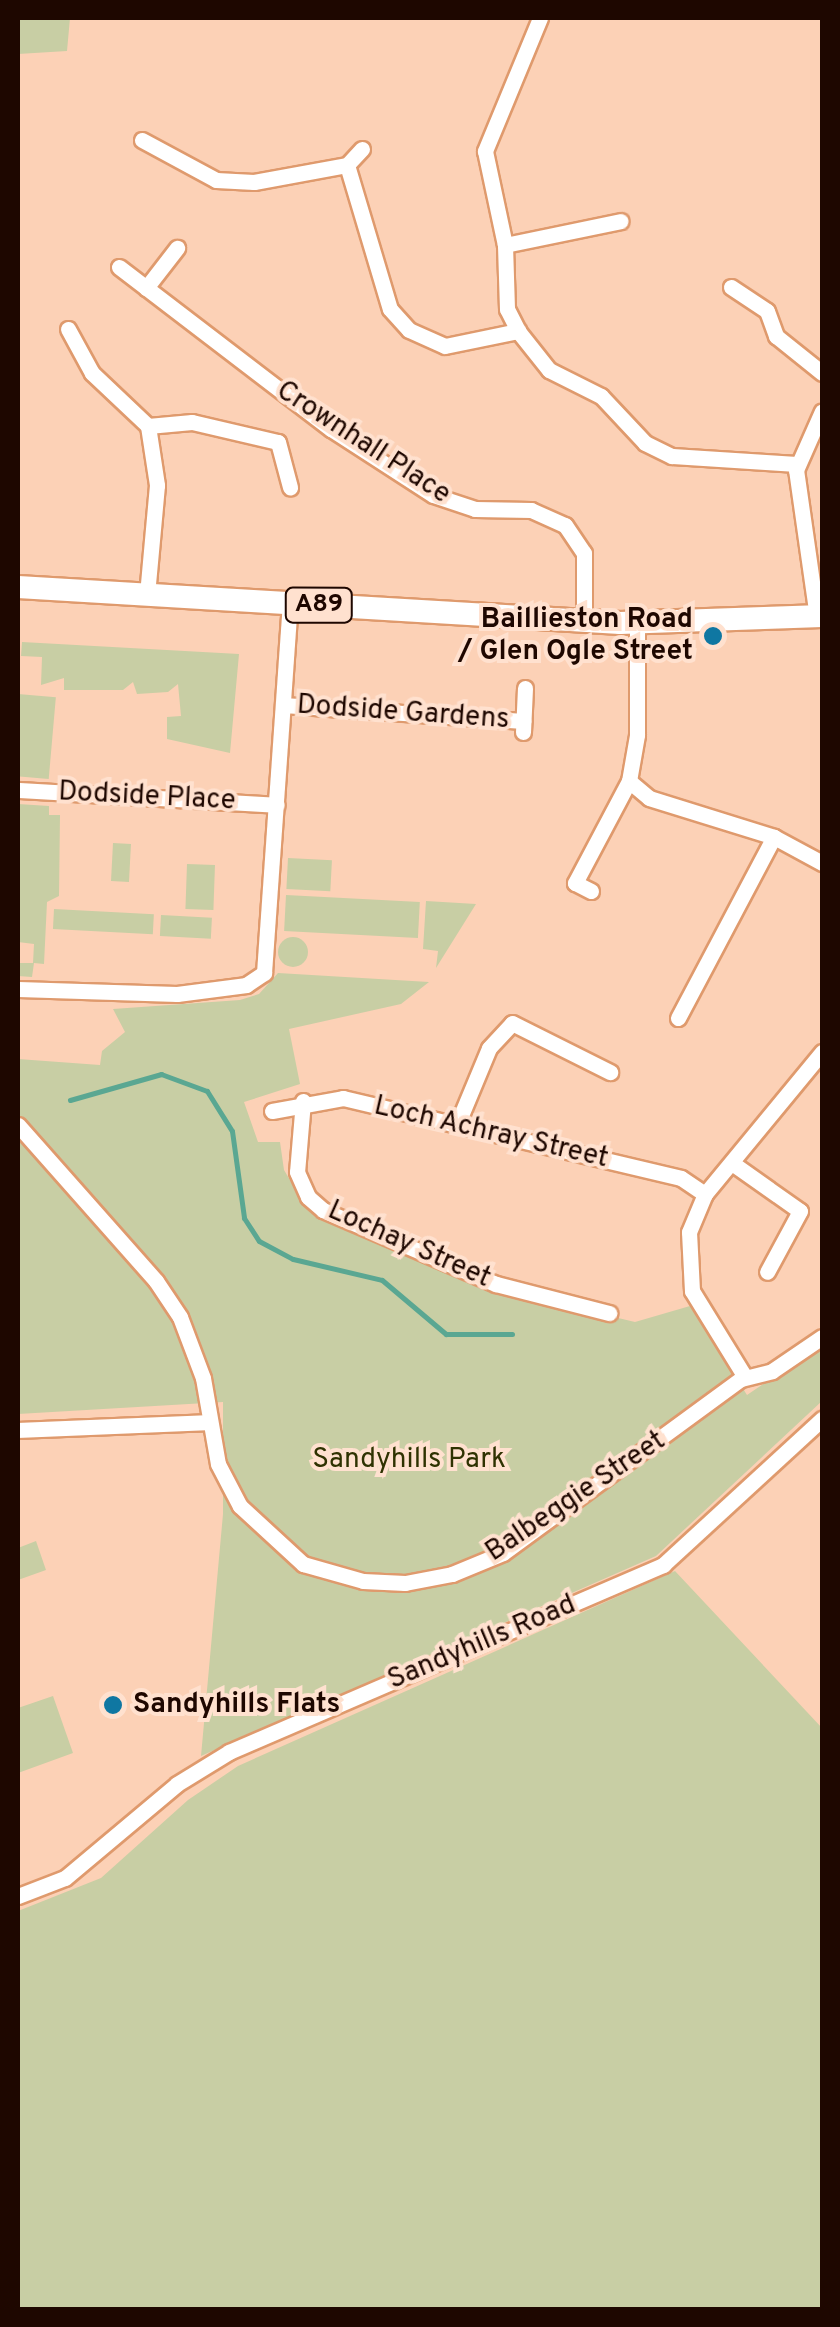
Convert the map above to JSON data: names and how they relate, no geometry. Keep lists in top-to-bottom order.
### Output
{
  "streets": {
    "main road": ["A89"],
    "street": [
      "Crownhall Place",
      "Dodside Gardens",
      "Dodside Place",
      "Loch Achray Street",
      "Lochay Street",
      "Balbeggie Street",
      "Sandyhills Road"
    ]
  },
  "crossings": [
    ["Crownhall Place", "A89"],
    ["Loch Achray Street", "Lochay Street"]
  ],
  "parks": ["Sandyhills Park"],
  "places": ["Baillieston Road / Glen Ogle Street", "Sandyhills Flats"]
}
